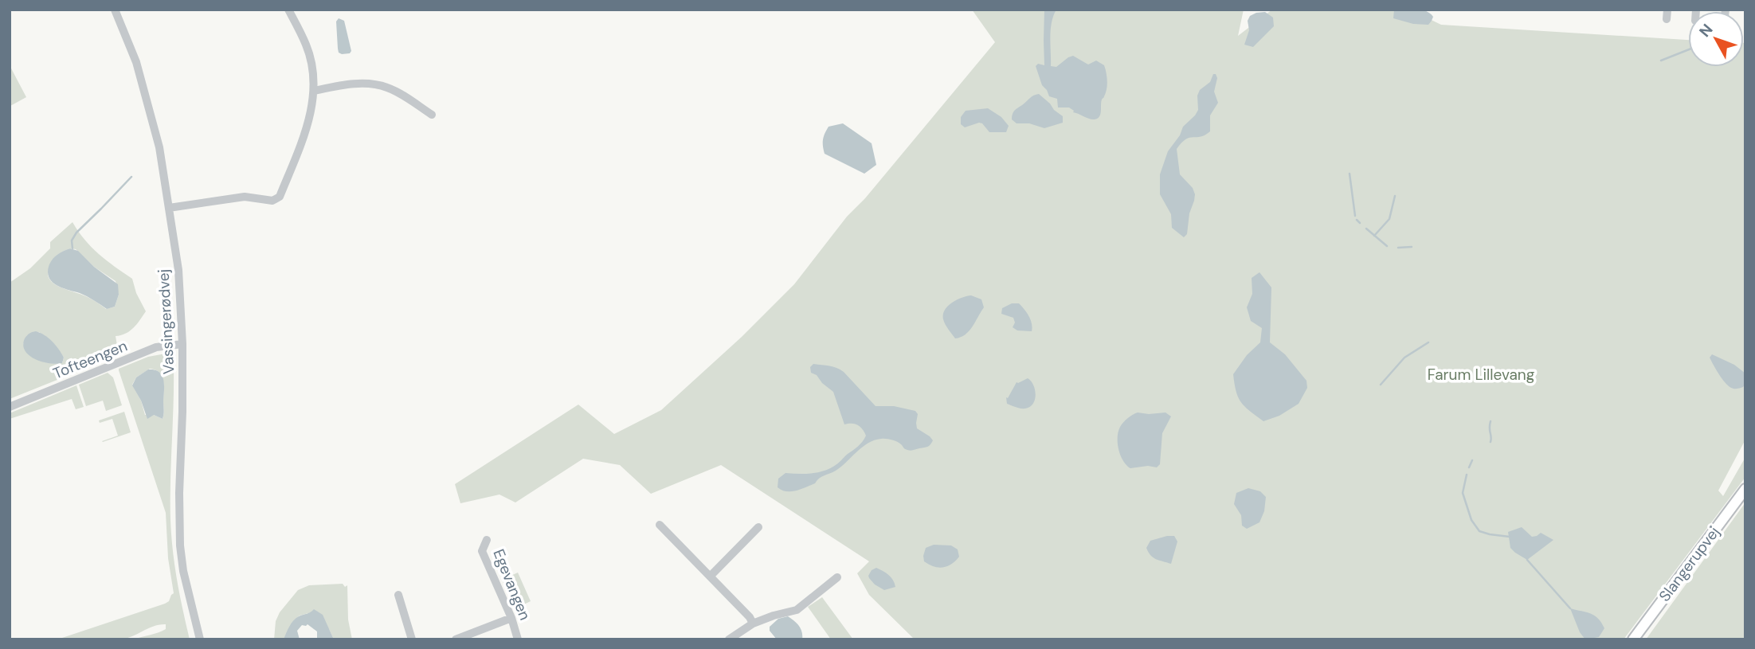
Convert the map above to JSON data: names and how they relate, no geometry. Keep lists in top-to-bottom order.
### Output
{
  "streets": {
    "main road": ["Slangerupvej"],
    "street": ["Vassingerødvej", "Tofteengen", "Egevangen"]
  },
  "crossings": [
    ["Vassingerødvej", "Tofteengen"]
  ],
  "parks": ["Farum Lillevang"],
  "north": "top left"
}
